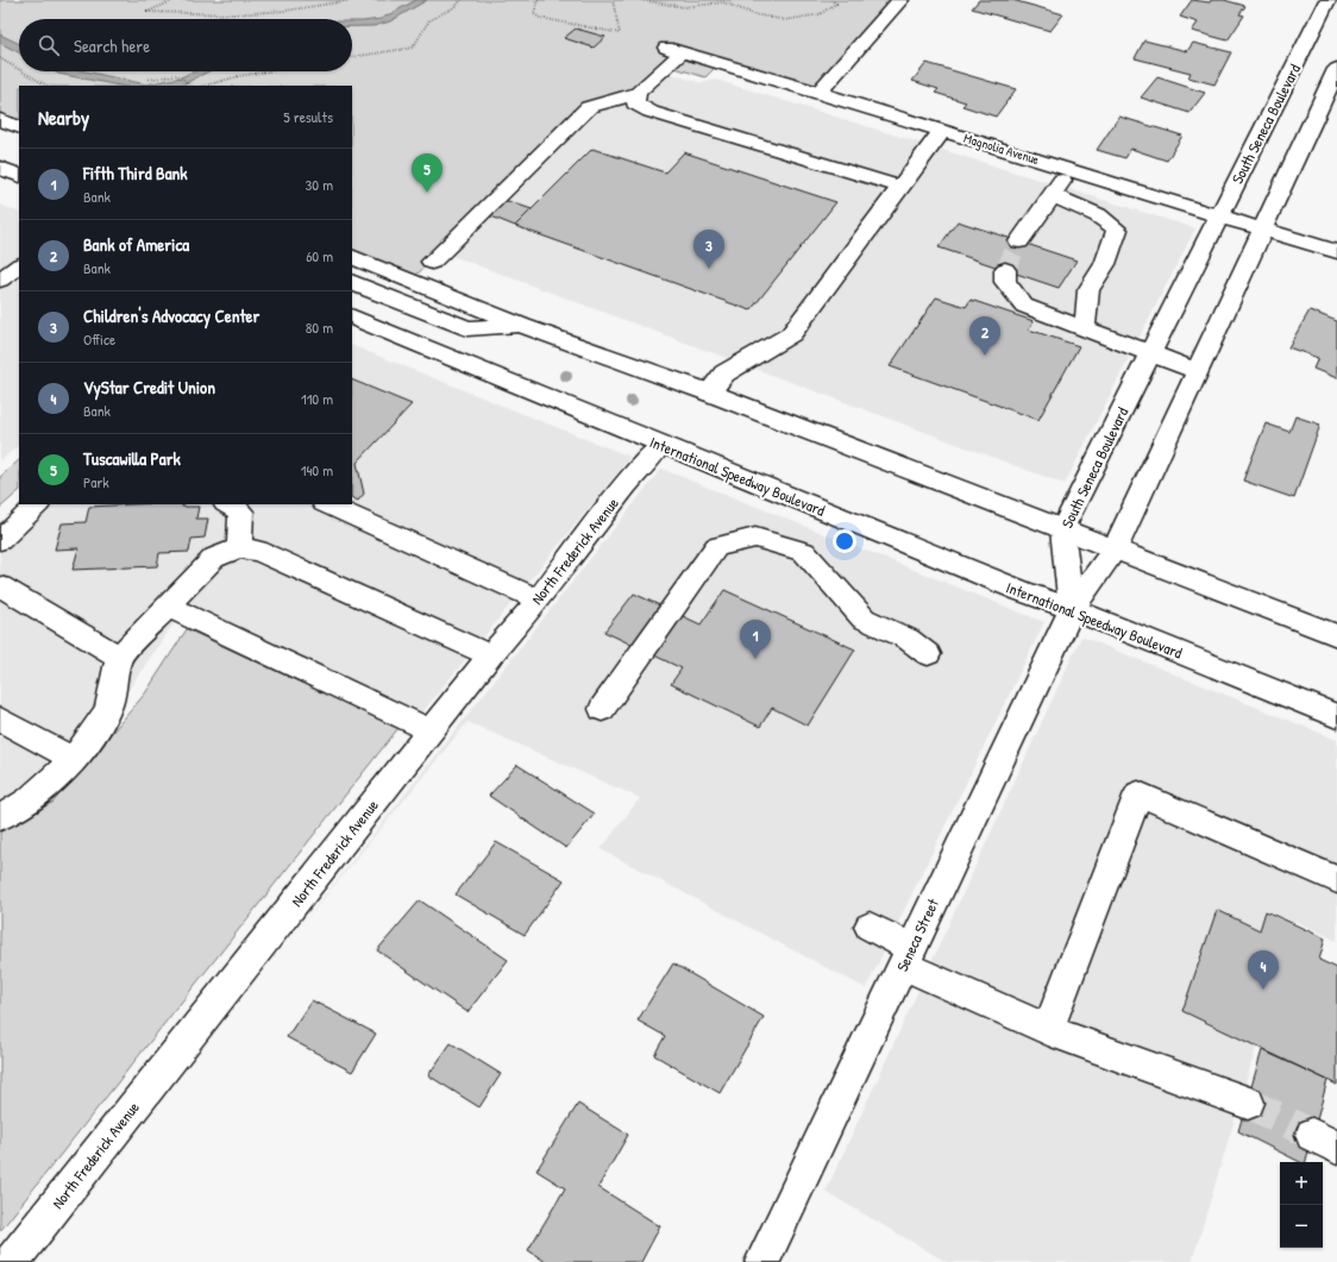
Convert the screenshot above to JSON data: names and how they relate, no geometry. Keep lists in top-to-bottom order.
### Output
{
  "streets": {
    "street": [
      "South Seneca Boulevard",
      "Magnolia Avenue",
      "International Speedway Boulevard",
      "North Frederick Avenue",
      "Seneca Street"
    ]
  },
  "crossings": [
    ["South Seneca Boulevard", "Magnolia Avenue"],
    ["South Seneca Boulevard", "International Speedway Boulevard"],
    ["South Seneca Boulevard", "Seneca Street"],
    ["International Speedway Boulevard", "North Frederick Avenue"],
    ["International Speedway Boulevard", "Seneca Street"]
  ],
  "page": {
    "search": "Search here",
    "heading": ["Nearby", "5 results"],
    "list": [
      {
        "mark": "1",
        "name": "Fifth Third Bank",
        "note": "Bank",
        "value": "30 m"
      },
      {
        "mark": "2",
        "name": "Bank of America",
        "note": "Bank",
        "value": "60 m"
      },
      {
        "mark": "3",
        "name": "Children's Advocacy Center",
        "note": "Office",
        "value": "80 m"
      },
      {
        "mark": "4",
        "name": "VyStar Credit Union",
        "note": "Bank",
        "value": "110 m"
      },
      {
        "mark": "5",
        "name": "Tuscawilla Park",
        "note": "Park",
        "value": "140 m"
      }
    ],
    "pins": [
      "5",
      "3",
      "2",
      "1",
      "4"
    ],
    "map_buttons": ["+", "−"]
  }
}
